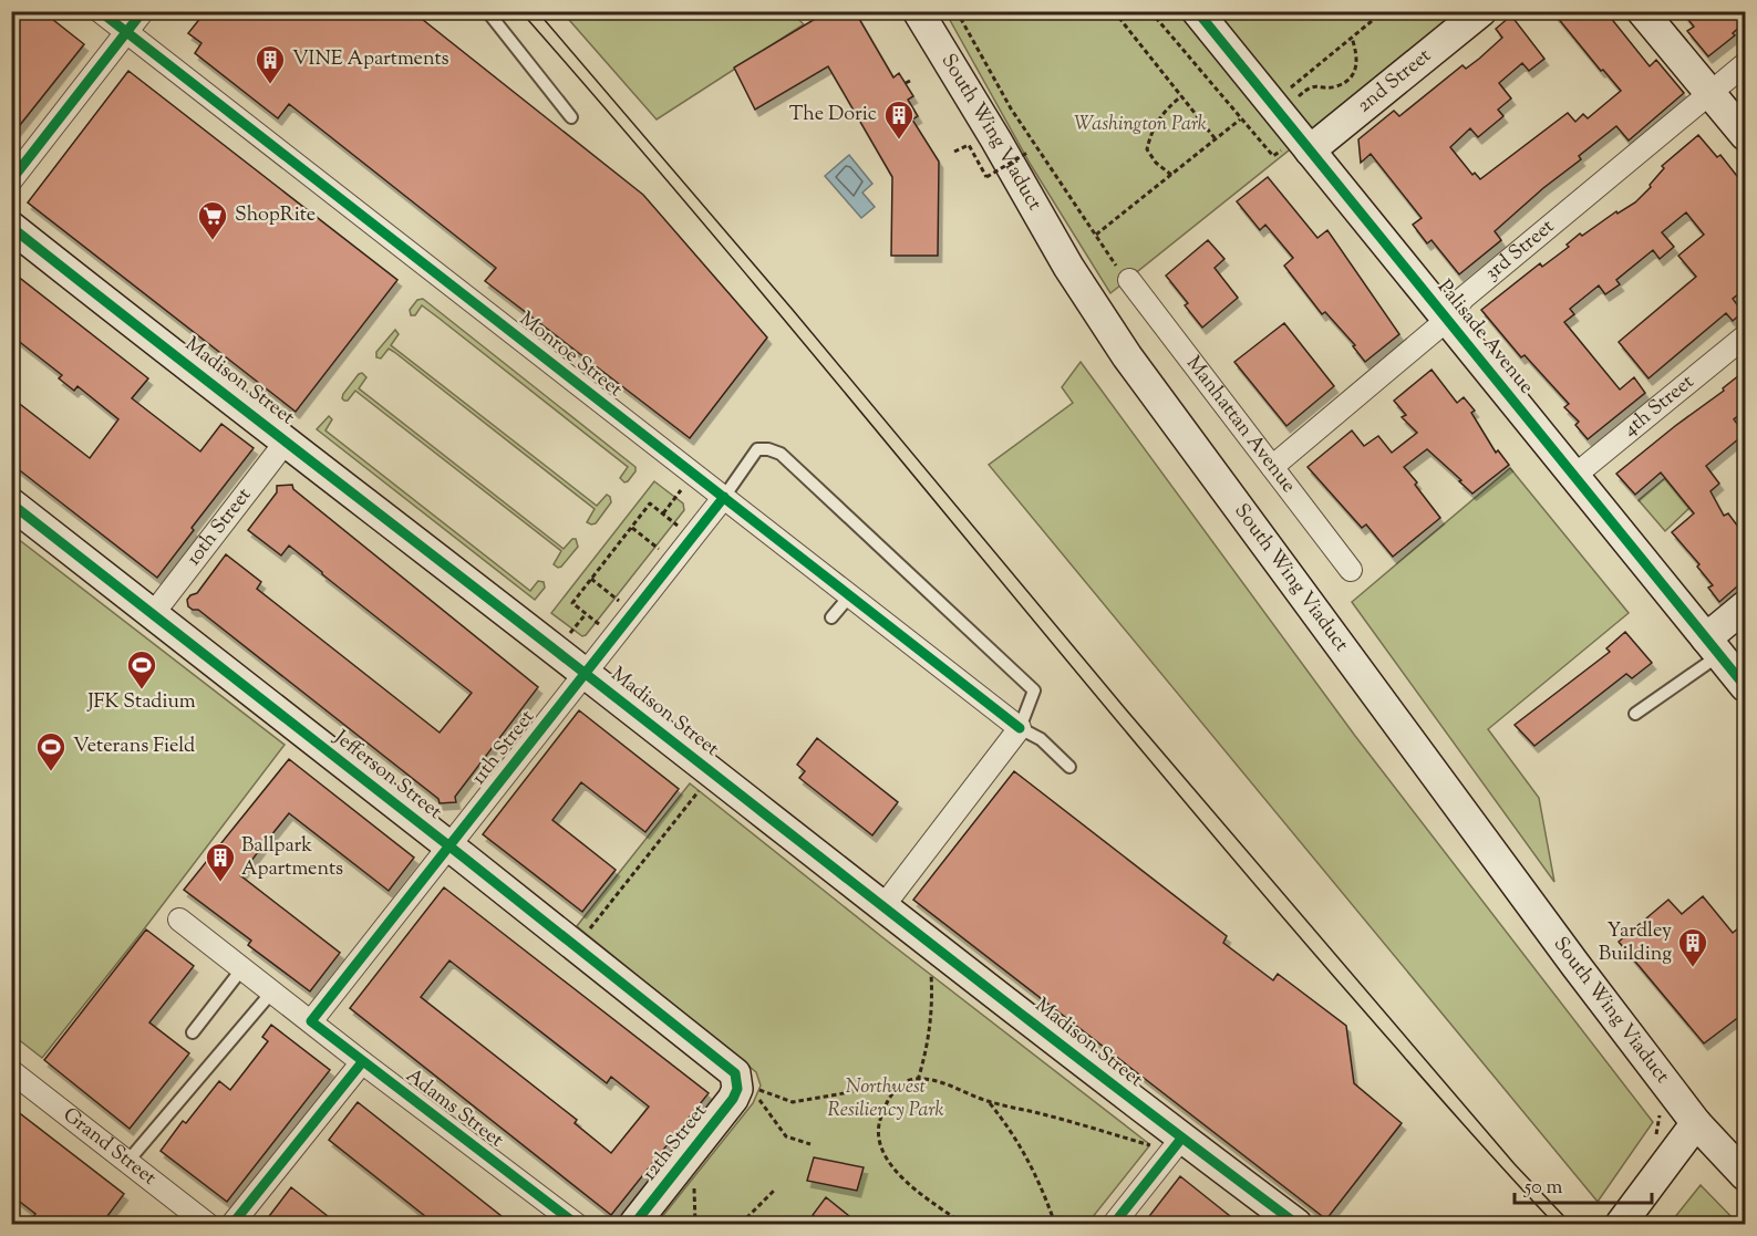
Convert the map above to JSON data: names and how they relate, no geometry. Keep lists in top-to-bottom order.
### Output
{
  "streets": {
    "street": [
      "2nd Street",
      "South Wing Viaduct",
      "3rd Street",
      "Palisade Avenue",
      "Monroe Street",
      "Madison Street",
      "4th Street",
      "Manhattan Avenue",
      "10th Street",
      "11th Street",
      "Jefferson Street",
      "Adams Street",
      "12th Street",
      "Grand Street"
    ]
  },
  "crossings": [
    ["2nd Street", "Palisade Avenue"],
    ["3rd Street", "Palisade Avenue"],
    ["3rd Street", "Manhattan Avenue"],
    ["Palisade Avenue", "4th Street"],
    ["Monroe Street", "11th Street"],
    ["Madison Street", "10th Street"],
    ["Madison Street", "11th Street"],
    ["10th Street", "Jefferson Street"],
    ["11th Street", "Jefferson Street"],
    ["11th Street", "Adams Street"],
    ["Jefferson Street", "12th Street"]
  ],
  "parks": ["Washington Park", "Northwest Resiliency Park"],
  "places": {
    "building": [
      "VINE Apartments",
      "The Doric",
      "Ballpark Apartments",
      "Yardley Building"
    ],
    "supermarket": ["ShopRite"],
    "sports": ["JFK Stadium", "Veterans Field"]
  },
  "scale_bar": "50 m"
}
